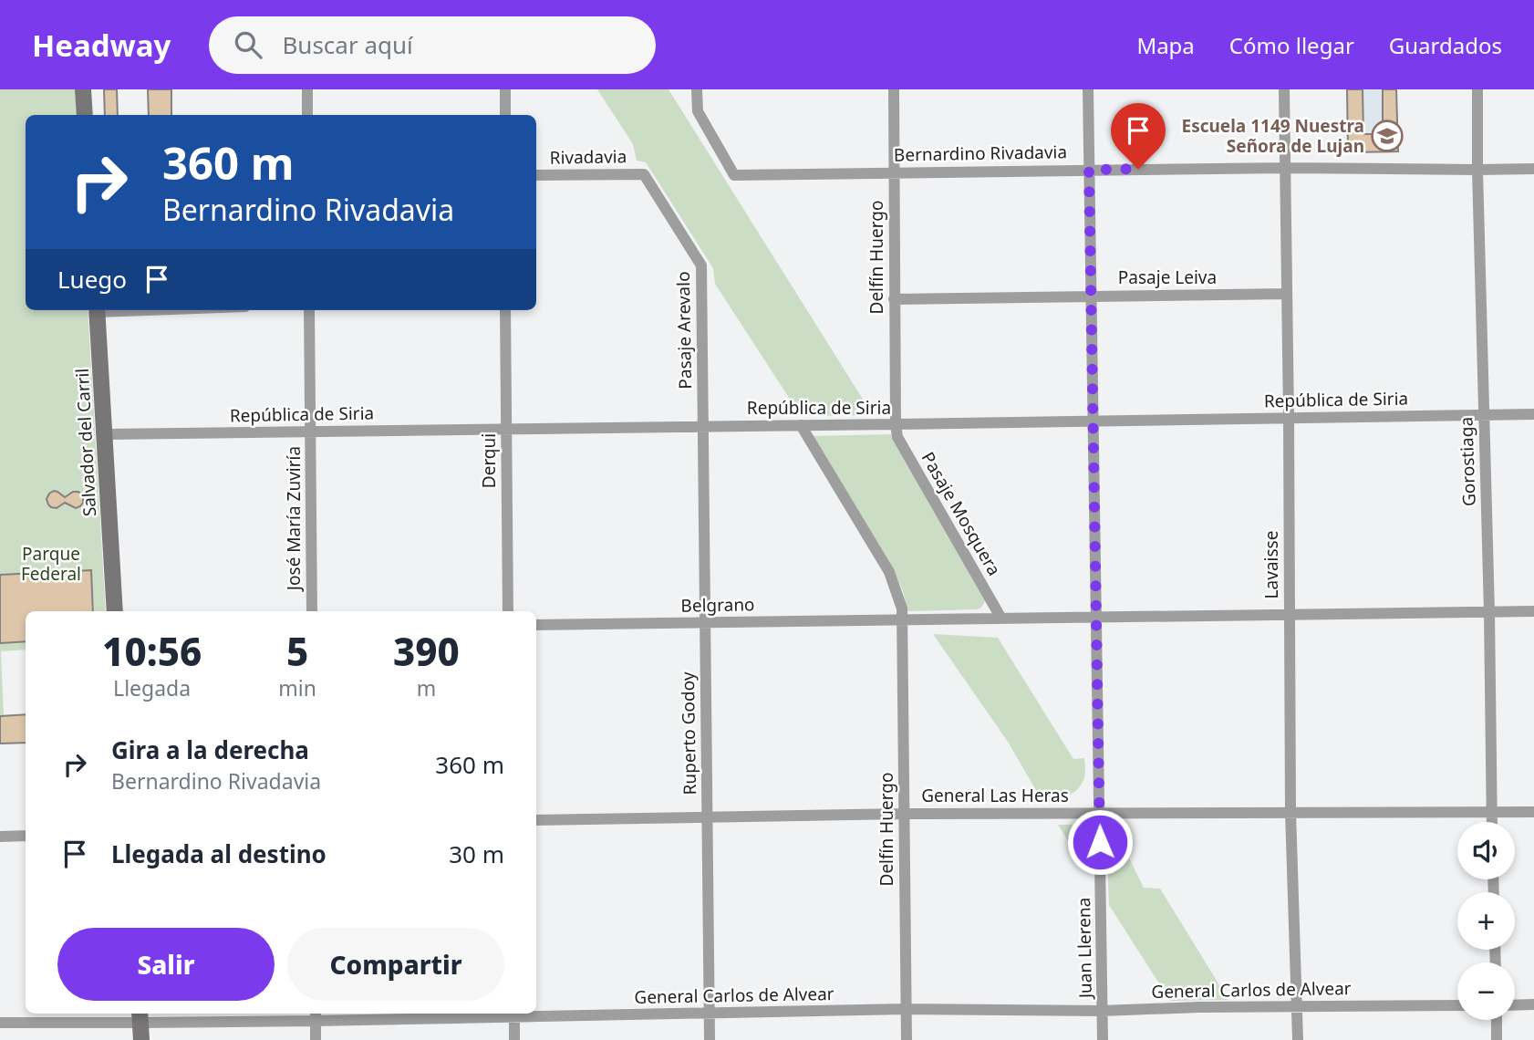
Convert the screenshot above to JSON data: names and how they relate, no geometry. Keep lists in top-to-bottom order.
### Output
{
  "streets": {
    "main road": ["Salvador del Carril"],
    "street": [
      "Bernardino Rivadavia",
      "Rivadavia",
      "Delfín Huergo",
      "Pasaje Leiva",
      "Pasaje Arevalo",
      "República de Siria",
      "Derqui",
      "Gorostiaga",
      "Pasaje Mosquera",
      "José María Zuviría",
      "Lavaisse",
      "Belgrano",
      "Ruperto Godoy",
      "General Las Heras",
      "Juan Llerena",
      "General Carlos de Alvear"
    ]
  },
  "crossings": [
    ["Bernardino Rivadavia", "Delfín Huergo"],
    ["Bernardino Rivadavia", "Gorostiaga"],
    ["Bernardino Rivadavia", "Lavaisse"],
    ["Bernardino Rivadavia", "Juan Llerena"],
    ["Rivadavia", "Pasaje Arevalo"],
    ["Delfín Huergo", "Pasaje Leiva"],
    ["Delfín Huergo", "República de Siria"],
    ["Delfín Huergo", "Pasaje Mosquera"],
    ["Delfín Huergo", "Belgrano"],
    ["Delfín Huergo", "General Las Heras"],
    ["Delfín Huergo", "General Carlos de Alvear"],
    ["Pasaje Leiva", "Lavaisse"],
    ["Pasaje Leiva", "Juan Llerena"],
    ["Pasaje Arevalo", "República de Siria"],
    ["Pasaje Arevalo", "Ruperto Godoy"],
    ["República de Siria", "Salvador del Carril"],
    ["República de Siria", "Derqui"],
    ["República de Siria", "Gorostiaga"],
    ["República de Siria", "Pasaje Mosquera"],
    ["República de Siria", "José María Zuviría"],
    ["República de Siria", "Lavaisse"],
    ["República de Siria", "Ruperto Godoy"],
    ["República de Siria", "Juan Llerena"],
    ["Gorostiaga", "Belgrano"],
    ["Gorostiaga", "General Las Heras"],
    ["Pasaje Mosquera", "Belgrano"],
    ["Lavaisse", "Belgrano"],
    ["Lavaisse", "General Las Heras"],
    ["Lavaisse", "General Carlos de Alvear"],
    ["Belgrano", "Ruperto Godoy"],
    ["Belgrano", "Juan Llerena"],
    ["Ruperto Godoy", "General Las Heras"],
    ["Ruperto Godoy", "General Carlos de Alvear"],
    ["General Las Heras", "Juan Llerena"],
    ["Juan Llerena", "General Carlos de Alvear"]
  ],
  "parks": ["Parque Federal"],
  "places": {
    "school or university": ["Escuela 1149 Nuestra Señora de Lujan"]
  },
  "page": {
    "header": "Headway",
    "search": "Buscar aquí",
    "nav": ["Mapa", "Cómo llegar", "Guardados"],
    "turn": ["360 m", "Bernardino Rivadavia"],
    "then": "Luego",
    "eta": [
      "10:56",
      "Llegada",
      "5",
      "min",
      "390",
      "m"
    ],
    "list": [
      {
        "name": "Gira a la derecha",
        "note": "Bernardino Rivadavia",
        "value": "360 m"
      },
      {
        "name": "Llegada al destino",
        "value": "30 m"
      }
    ],
    "map_buttons": ["+", "−"],
    "buttons": ["Salir", "Compartir"]
  }
}
